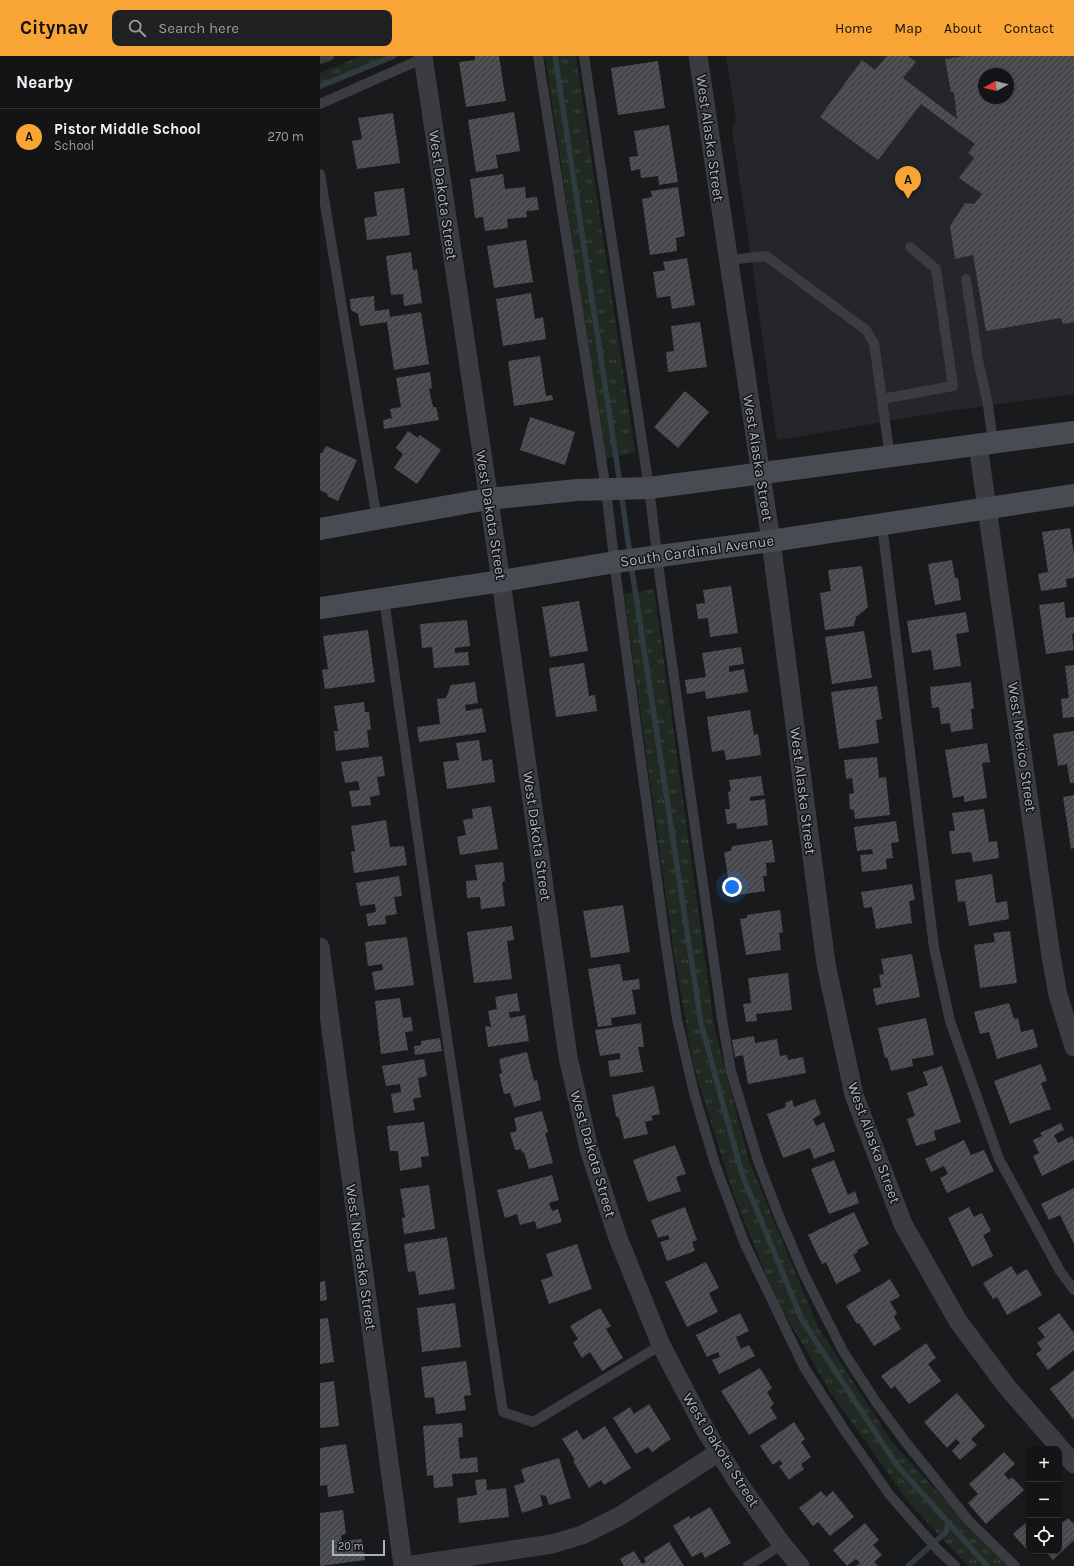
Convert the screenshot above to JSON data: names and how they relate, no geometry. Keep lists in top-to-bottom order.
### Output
{
  "streets": {
    "main road": ["South Cardinal Avenue"],
    "street": [
      "West Alaska Street",
      "West Dakota Street",
      "West Mexico Street",
      "West Nebraska Street"
    ]
  },
  "crossings": [
    ["West Alaska Street", "South Cardinal Avenue"],
    ["West Dakota Street", "South Cardinal Avenue"],
    ["South Cardinal Avenue", "West Mexico Street"]
  ],
  "scale_bar": "20 m",
  "north": "left",
  "page": {
    "header": "Citynav",
    "search": "Search here",
    "nav": [
      "Home",
      "Map",
      "About",
      "Contact"
    ],
    "heading": "Nearby",
    "list": [
      {
        "mark": "A",
        "name": "Pistor Middle School",
        "note": "School",
        "value": "270 m"
      }
    ],
    "pins": "A",
    "map_buttons": ["+", "−"],
    "scale": "20 m"
  }
}
